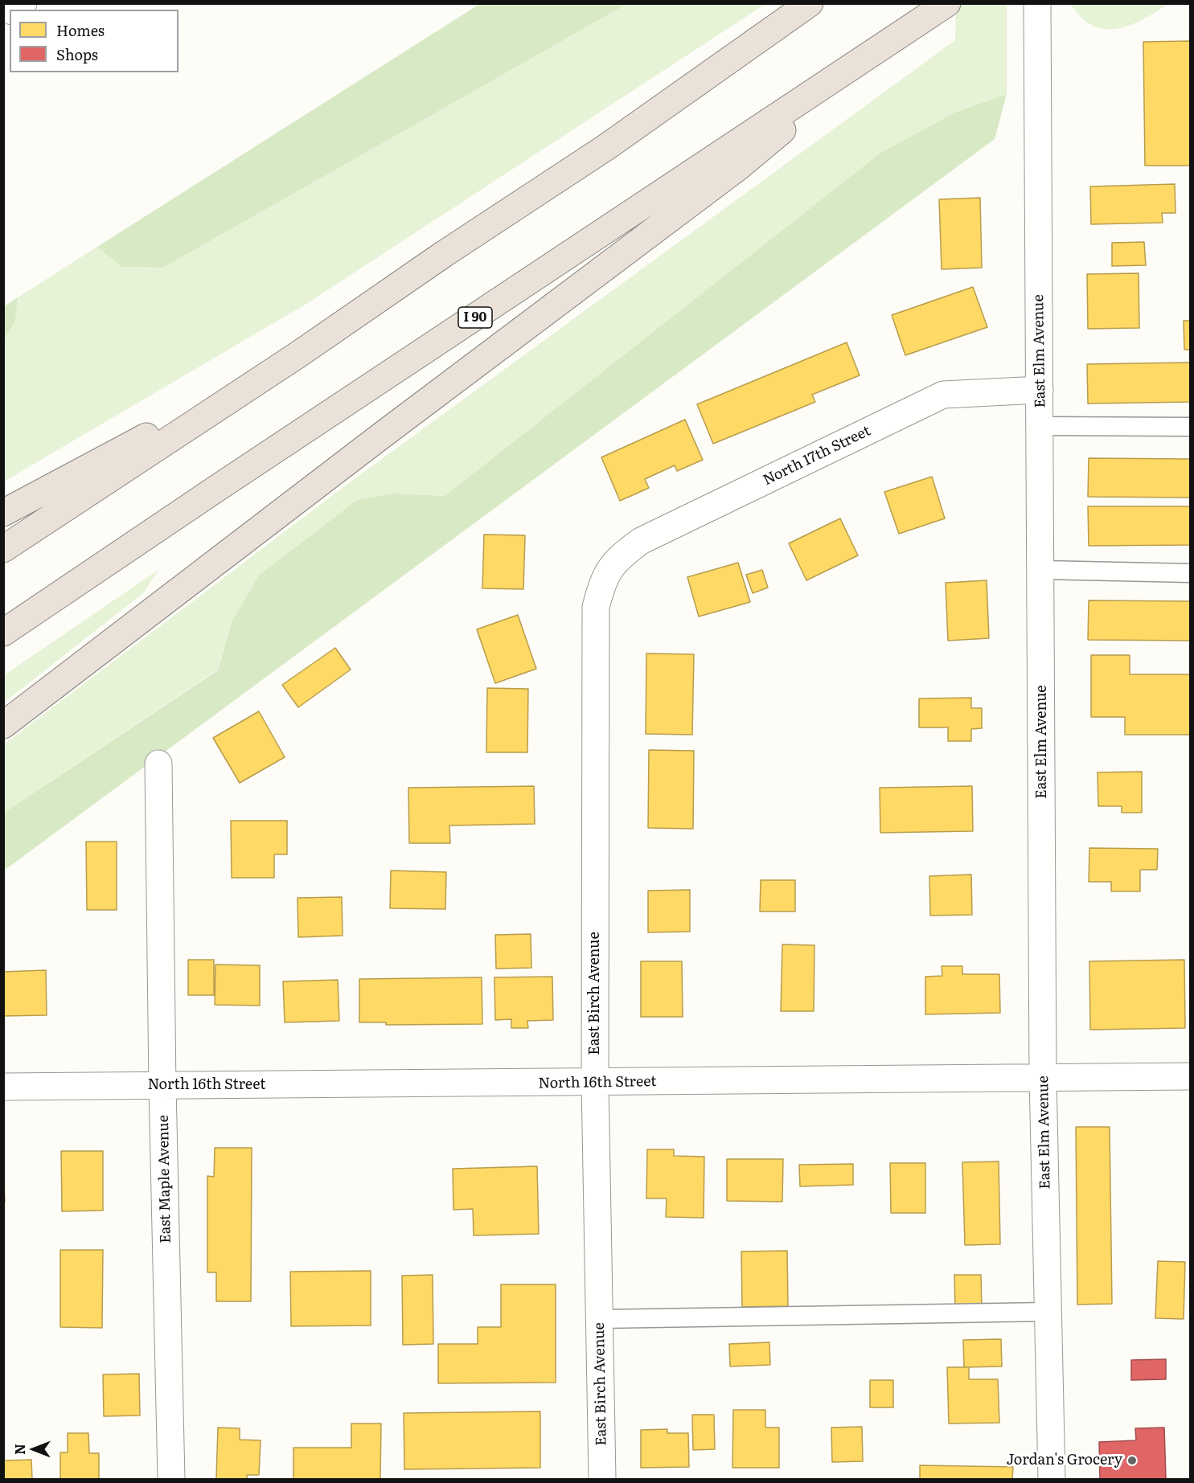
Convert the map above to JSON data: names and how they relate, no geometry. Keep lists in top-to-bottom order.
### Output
{
  "streets": {
    "highway": ["I 90"],
    "street": [
      "East Elm Avenue",
      "North 17th Street",
      "East Birch Avenue",
      "North 16th Street",
      "East Maple Avenue"
    ]
  },
  "crossings": [
    ["East Elm Avenue", "North 17th Street"],
    ["East Elm Avenue", "North 16th Street"],
    ["North 17th Street", "East Birch Avenue"],
    ["East Birch Avenue", "North 16th Street"],
    ["North 16th Street", "East Maple Avenue"]
  ],
  "places": ["Jordan's Grocery"],
  "legend": ["Homes", "Shops"],
  "north": "left"
}
